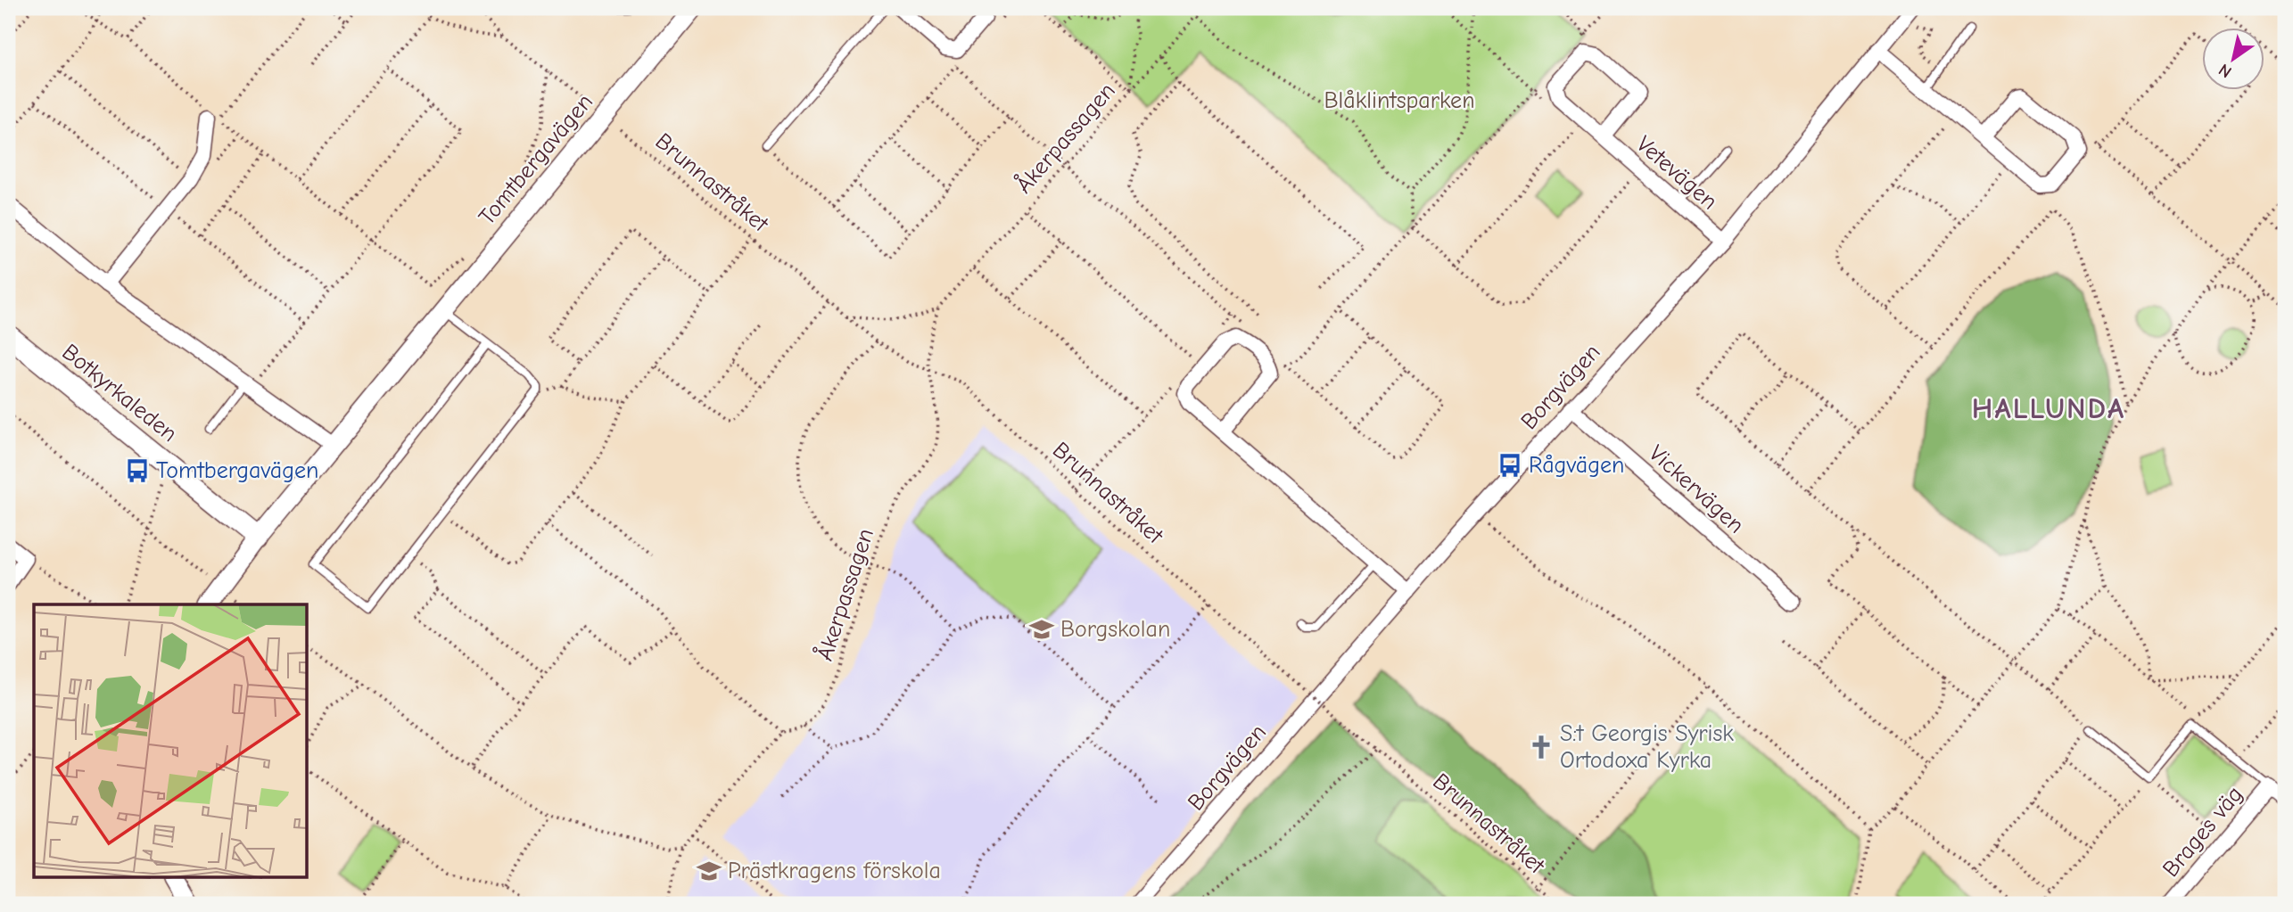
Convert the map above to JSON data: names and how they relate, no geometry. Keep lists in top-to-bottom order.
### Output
{
  "streets": {
    "main road": ["Botkyrkaleden"],
    "street": [
      "Tomtbergavägen",
      "Vetevägen",
      "Borgvägen",
      "Vickervägen",
      "Brages väg"
    ],
    "path": ["Åkerpassagen", "Brunnastråket"]
  },
  "crossings": [
    ["Åkerpassagen", "Brunnastråket"],
    ["Tomtbergavägen", "Botkyrkaleden"],
    ["Vetevägen", "Borgvägen"],
    ["Borgvägen", "Vickervägen"]
  ],
  "districts": ["HALLUNDA"],
  "parks": ["Blåklintsparken"],
  "places": {
    "bus stop": ["Rågvägen", "Tomtbergavägen"],
    "school or university": ["Borgskolan", "Prästkragens förskola"],
    "church": ["S:t Georgis Syrisk Ortodoxa Kyrka"]
  },
  "north": "bottom left"
}
